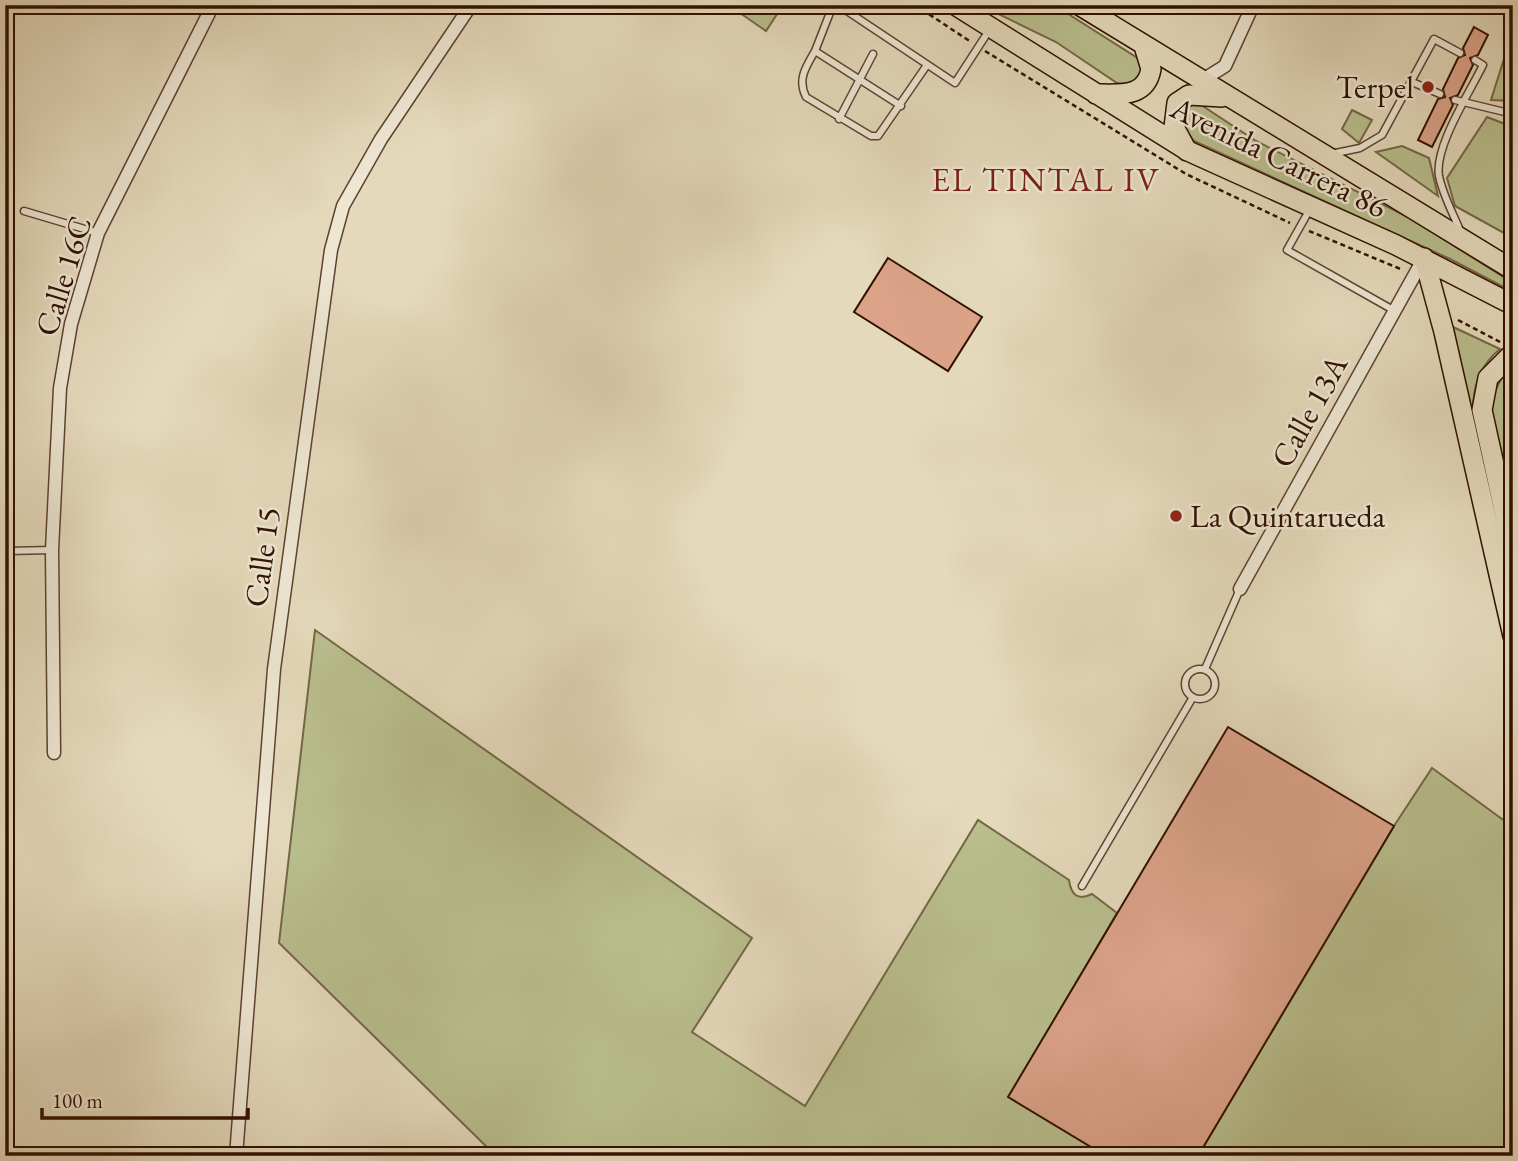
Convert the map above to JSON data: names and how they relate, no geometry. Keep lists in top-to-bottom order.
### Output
{
  "streets": {
    "main road": ["Avenida Carrera 86"],
    "street": ["Calle 16C", "Calle 13A", "Calle 15"]
  },
  "crossings": [
    ["Avenida Carrera 86", "Calle 13A"]
  ],
  "districts": ["EL TINTAL IV"],
  "places": ["Terpel", "La Quintarueda"],
  "scale_bar": "100 m"
}
